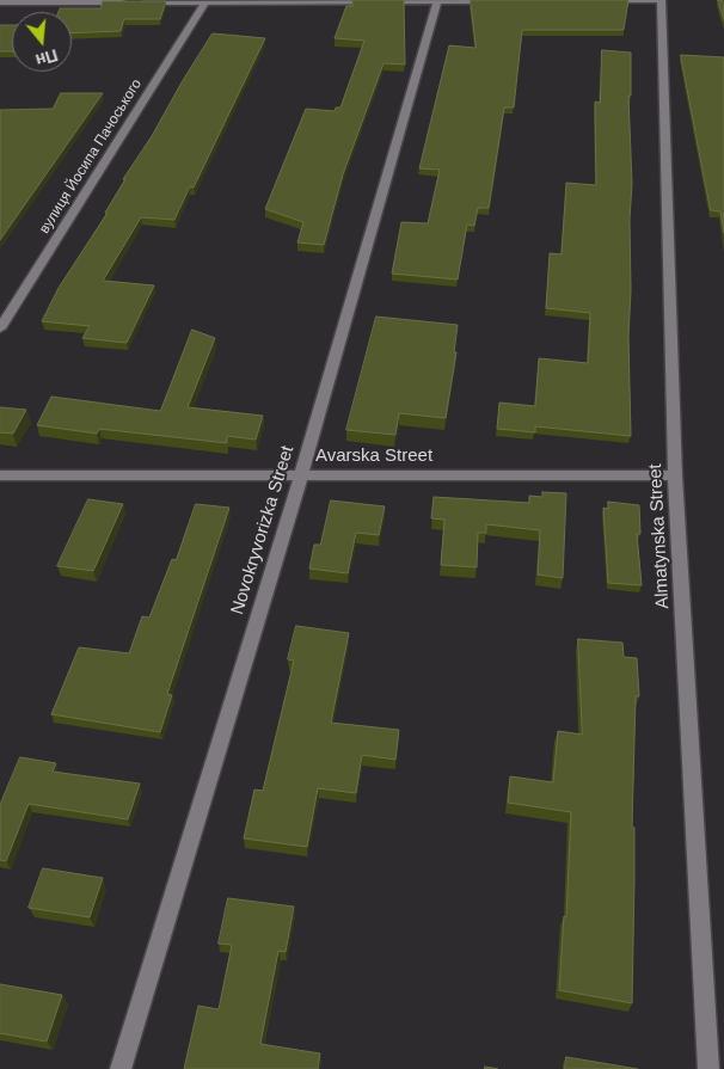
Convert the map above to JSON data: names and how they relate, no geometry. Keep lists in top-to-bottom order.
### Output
{
  "streets": {
    "street": [
      "вулиця Йосипа Пачоського",
      "Avarska Street",
      "Novokryvorizka Street",
      "Almatynska Street"
    ]
  },
  "crossings": [
    ["Avarska Street", "Novokryvorizka Street"],
    ["Avarska Street", "Almatynska Street"]
  ],
  "north": "bottom"
}
